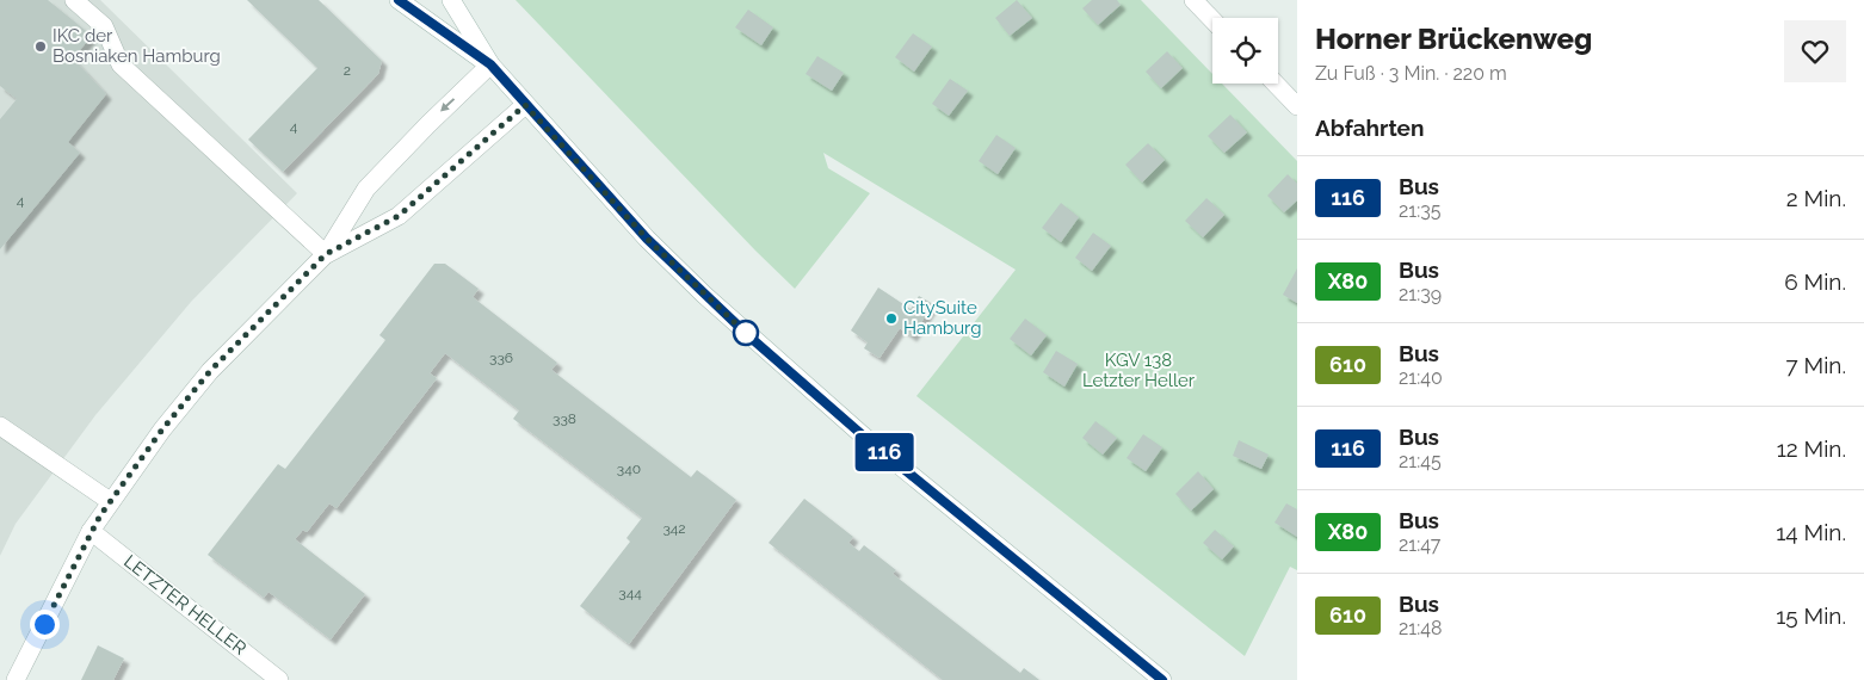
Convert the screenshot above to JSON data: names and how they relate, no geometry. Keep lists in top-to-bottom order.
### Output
{
  "streets": {
    "street": ["LETZTER HELLER"]
  },
  "parks": ["KGV 138 Letzter Heller"],
  "places": ["IKC der Bosniaken Hamburg", "CitySuite Hamburg"],
  "lines": ["bus line 116"],
  "house_numbers": [
    "2",
    "4",
    "4",
    "336",
    "338",
    "340",
    "342",
    "344"
  ],
  "page": {
    "on_map": "116",
    "heading": [
      ["Horner Brückenweg", "Zu Fuß · 3 Min. · 220 m"],
      "Abfahrten"
    ],
    "list": [
      {
        "mark": "116",
        "name": "Bus",
        "note": "21:35",
        "value": "2 Min."
      },
      {
        "mark": "X80",
        "name": "Bus",
        "note": "21:39",
        "value": "6 Min."
      },
      {
        "mark": "610",
        "name": "Bus",
        "note": "21:40",
        "value": "7 Min."
      },
      {
        "mark": "116",
        "name": "Bus",
        "note": "21:45",
        "value": "12 Min."
      },
      {
        "mark": "X80",
        "name": "Bus",
        "note": "21:47",
        "value": "14 Min."
      },
      {
        "mark": "610",
        "name": "Bus",
        "note": "21:48",
        "value": "15 Min."
      }
    ]
  }
}
